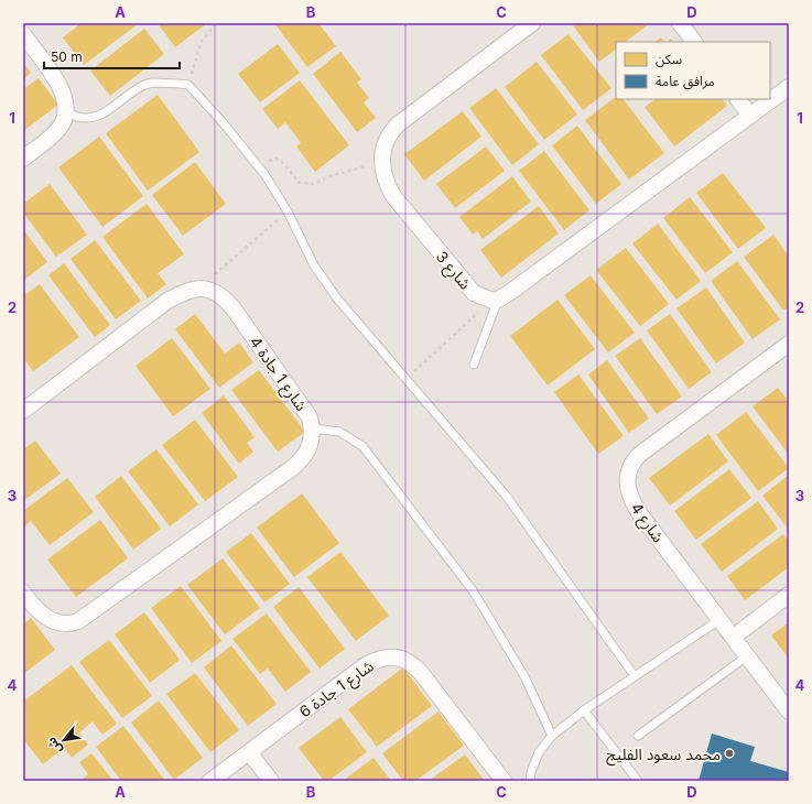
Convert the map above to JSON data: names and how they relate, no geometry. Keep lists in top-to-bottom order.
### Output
{
  "streets": {
    "street": [
      "شارع 3",
      "شارع 1 جادة 4",
      "شارع 4",
      "شارع 1 جادة 6"
    ]
  },
  "places": ["محمد سعود الفليج"],
  "legend": ["سكن", "مرافق عامة"],
  "scale_bar": "50 m",
  "north": "bottom left",
  "grid": {
    "columns": [
      "A",
      "B",
      "C",
      "D"
    ],
    "rows": [
      "1",
      "2",
      "3",
      "4"
    ]
  }
}
